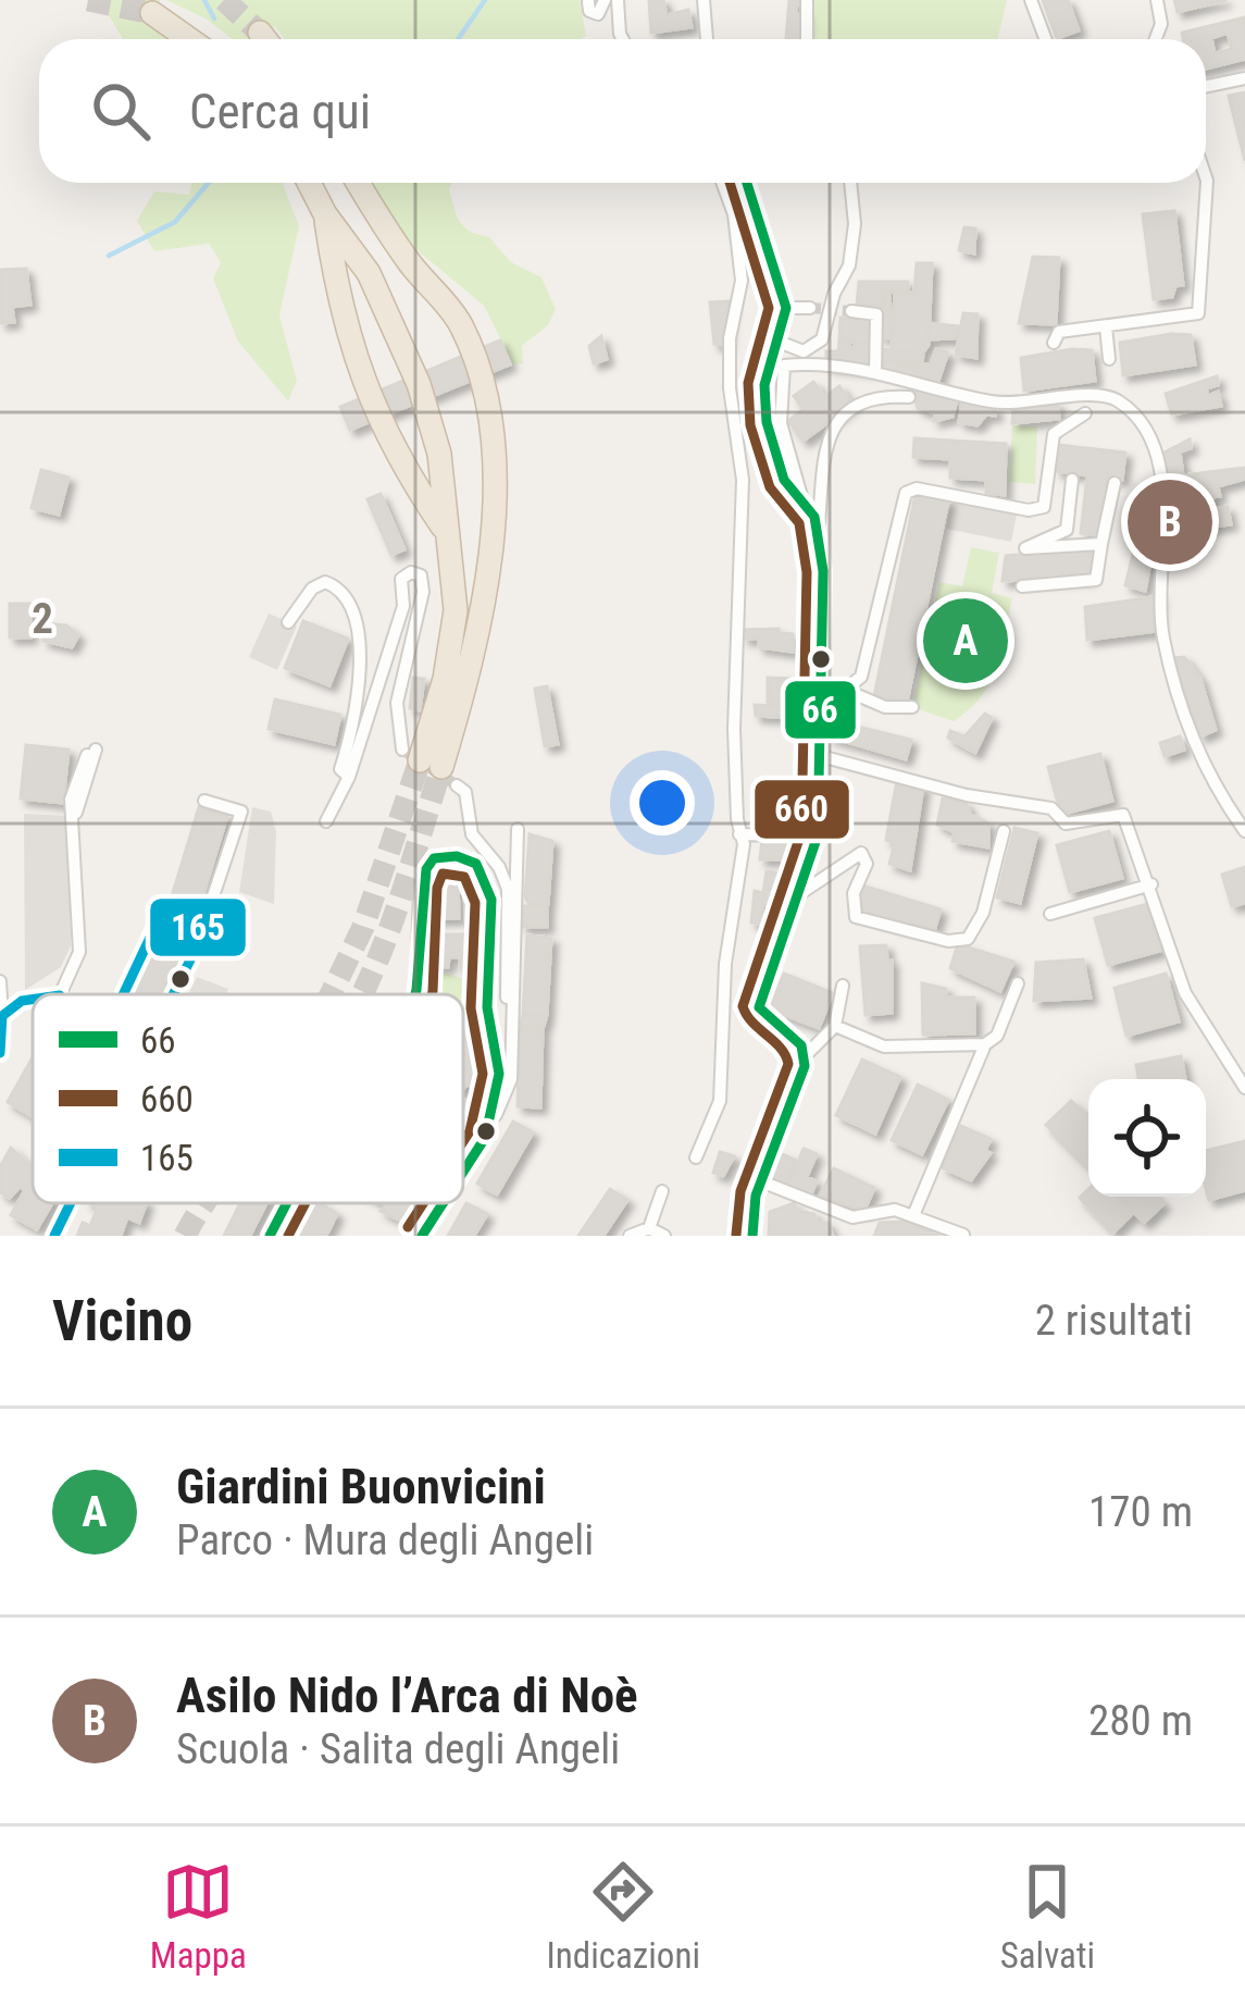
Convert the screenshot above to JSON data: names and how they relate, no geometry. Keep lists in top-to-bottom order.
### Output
{
  "lines": ["transit line 66", "transit line 660", "transit line 165"],
  "legend": ["66", "660", "165"],
  "page": {
    "search": "Cerca qui",
    "pins": ["B", "A"],
    "heading": ["Vicino", "2 risultati"],
    "list": [
      {
        "mark": "A",
        "name": "Giardini Buonvicini",
        "note": "Parco · Mura degli Angeli",
        "value": "170 m"
      },
      {
        "mark": "B",
        "name": "Asilo Nido l’Arca di Noè",
        "note": "Scuola · Salita degli Angeli",
        "value": "280 m"
      }
    ],
    "nav": ["Mappa", "Indicazioni", "Salvati"]
  },
  "grid": {
    "rows": ["2"]
  }
}
